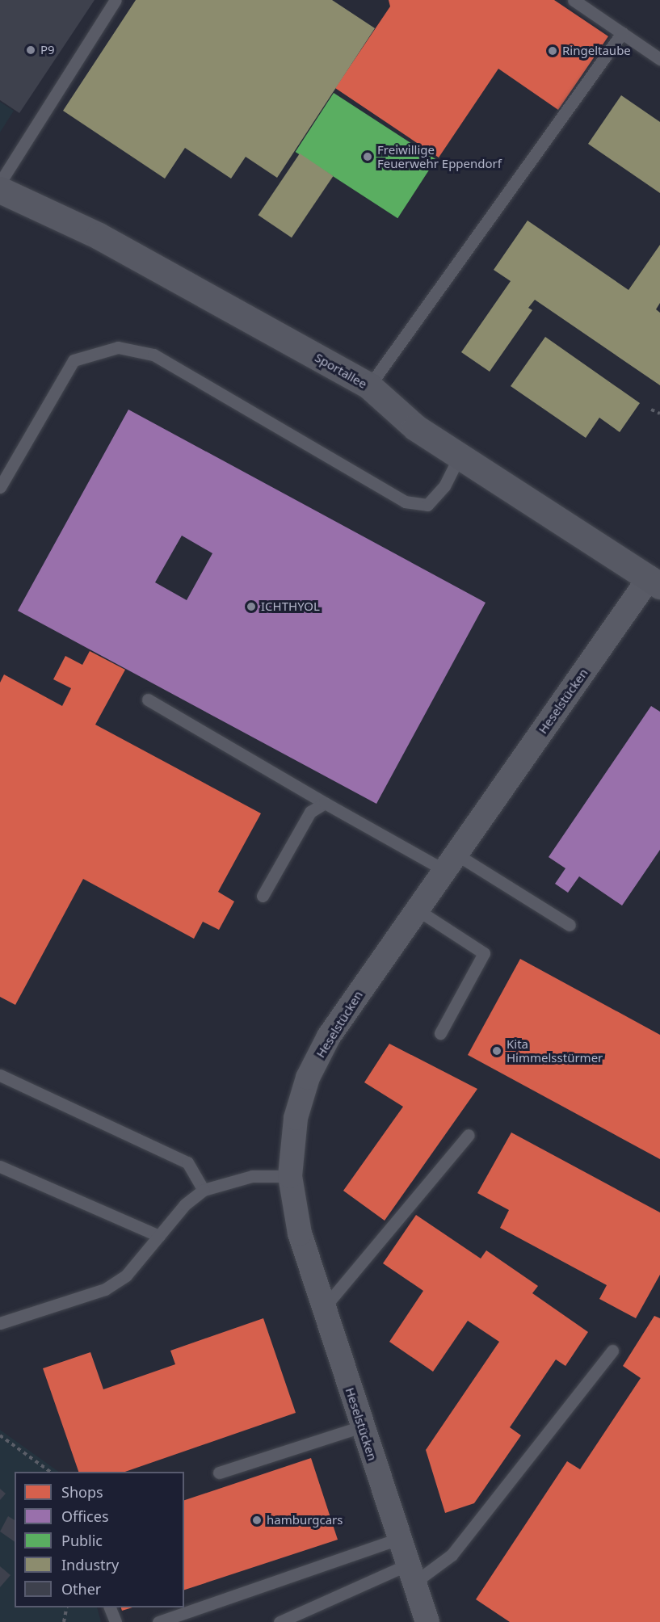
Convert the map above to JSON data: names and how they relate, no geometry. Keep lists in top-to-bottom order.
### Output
{
  "streets": {
    "street": ["Sportallee", "Heselstücken"]
  },
  "crossings": [
    ["Sportallee", "Heselstücken"]
  ],
  "places": [
    "P9",
    "Ringeltaube",
    "Freiwillige Feuerwehr Eppendorf",
    "ICHTHYOL",
    "Kita Himmelsstürmer",
    "hamburgcars"
  ],
  "legend": [
    "Shops",
    "Offices",
    "Public",
    "Industry",
    "Other"
  ]
}
